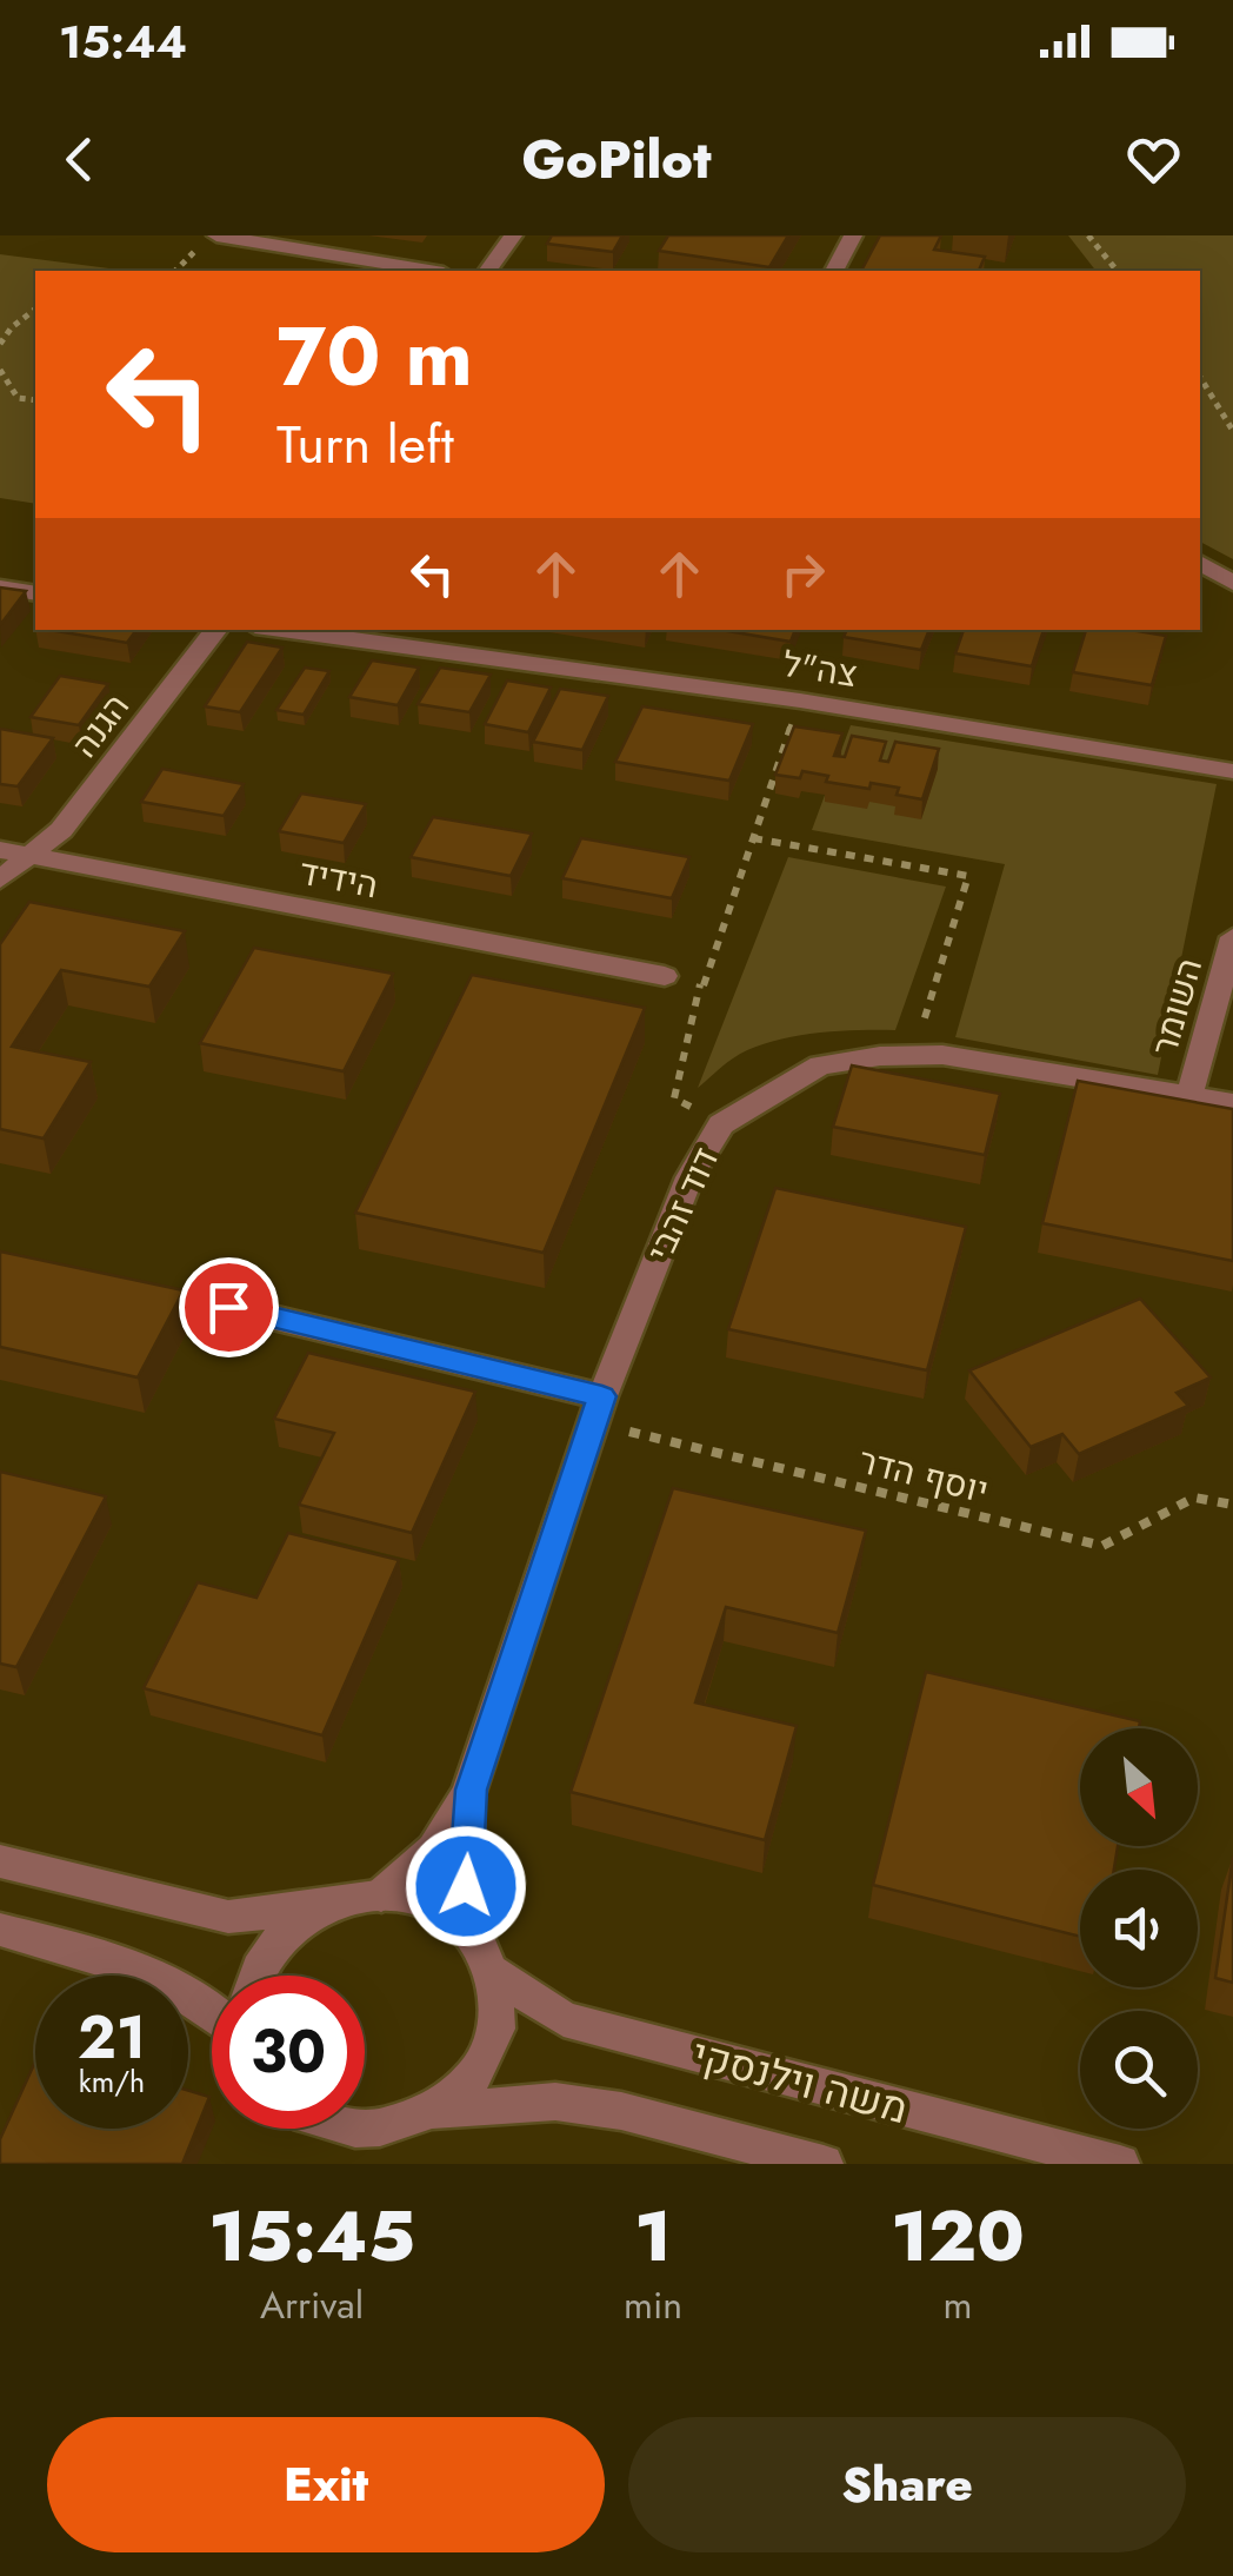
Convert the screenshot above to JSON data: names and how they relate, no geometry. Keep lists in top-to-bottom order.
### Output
{
  "streets": {
    "street": [
      "צה\"ל",
      "הגנה",
      "הידיד",
      "השומר",
      "דוד זהבי",
      "משה וילנסקי"
    ],
    "path": ["יוסף הדר"]
  },
  "crossings": [
    ["הגנה", "הידיד"],
    ["השומר", "דוד זהבי"],
    ["דוד זהבי", "יוסף הדר"]
  ],
  "north": "bottom right",
  "page": {
    "status": "15:44",
    "header": "GoPilot",
    "turn": ["70 m", "Turn left"],
    "speed": "21 km/h",
    "limit": "30",
    "eta": [
      "15:45",
      "Arrival",
      "1",
      "min",
      "120",
      "m"
    ],
    "buttons": ["Exit", "Share"]
  }
}
